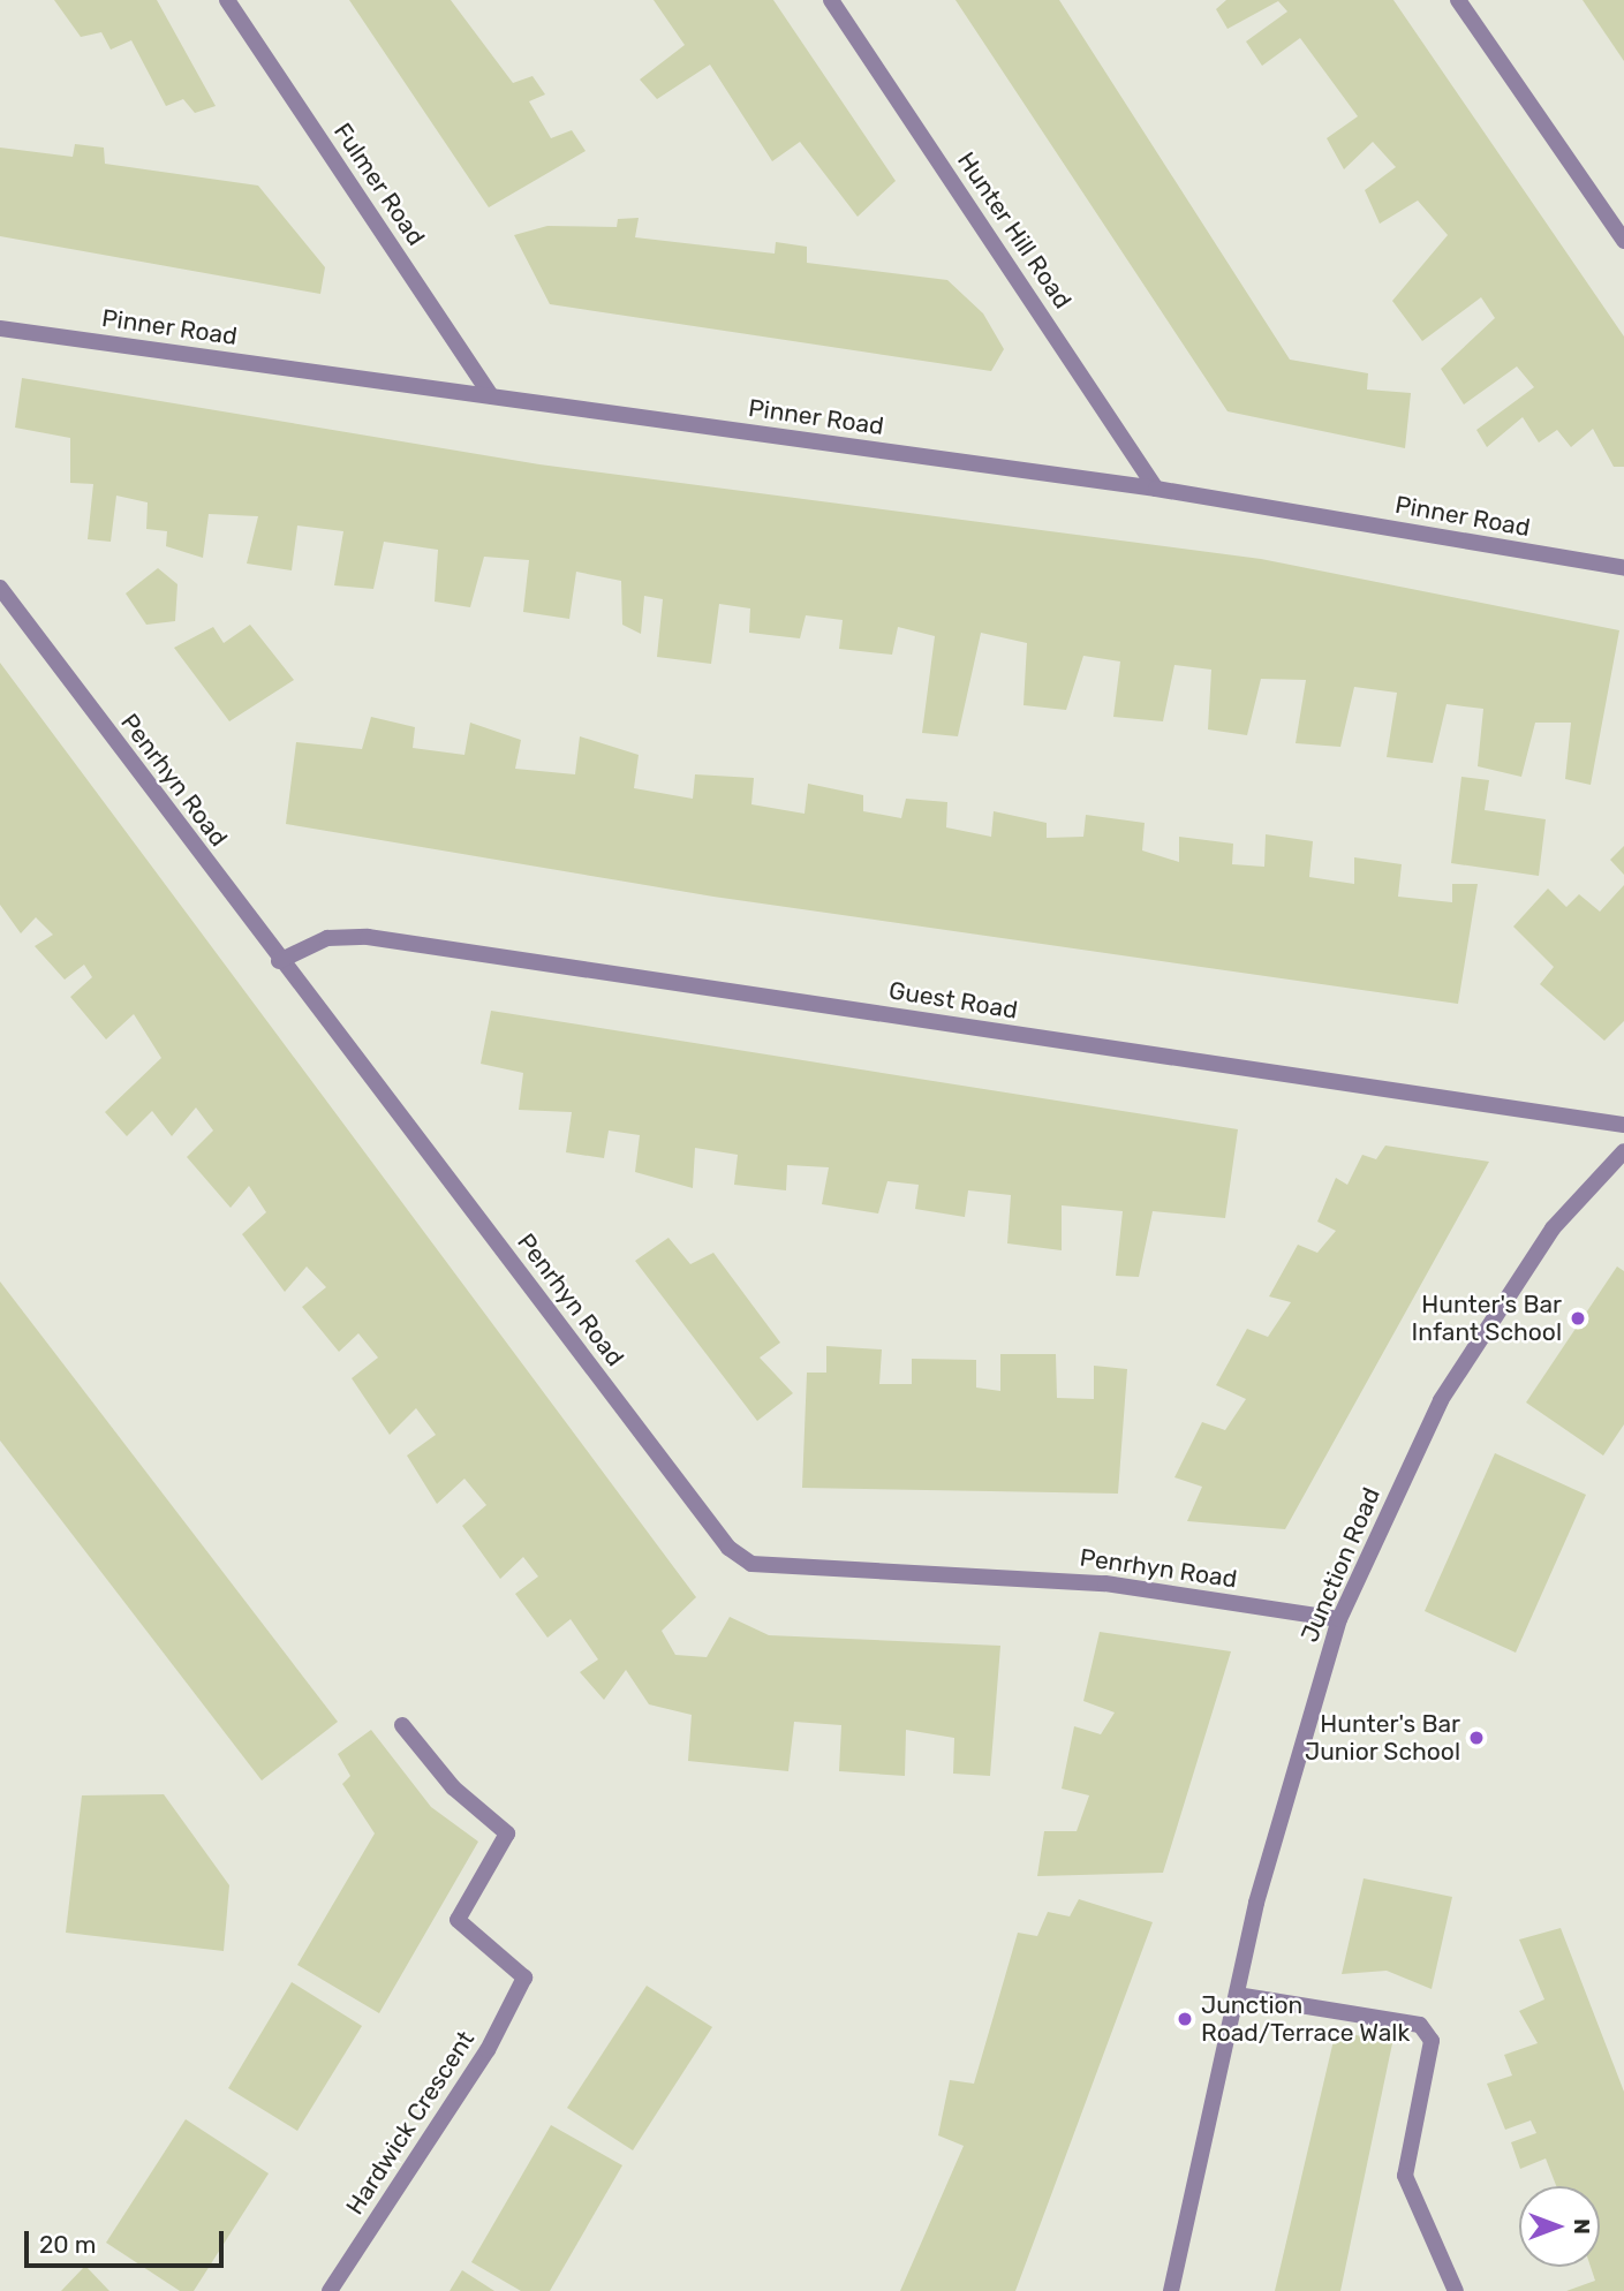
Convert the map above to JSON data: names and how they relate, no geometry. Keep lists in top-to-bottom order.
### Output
{
  "streets": {
    "street": [
      "Fulmer Road",
      "Hunter Hill Road",
      "Pinner Road",
      "Penrhyn Road",
      "Guest Road",
      "Junction Road",
      "Hardwick Crescent"
    ]
  },
  "crossings": [
    ["Fulmer Road", "Pinner Road"],
    ["Hunter Hill Road", "Pinner Road"],
    ["Penrhyn Road", "Guest Road"],
    ["Penrhyn Road", "Junction Road"]
  ],
  "places": ["Hunter's Bar Infant School", "Hunter's Bar Junior School", "Junction Road/Terrace Walk"],
  "scale_bar": "20 m",
  "north": "right"
}
